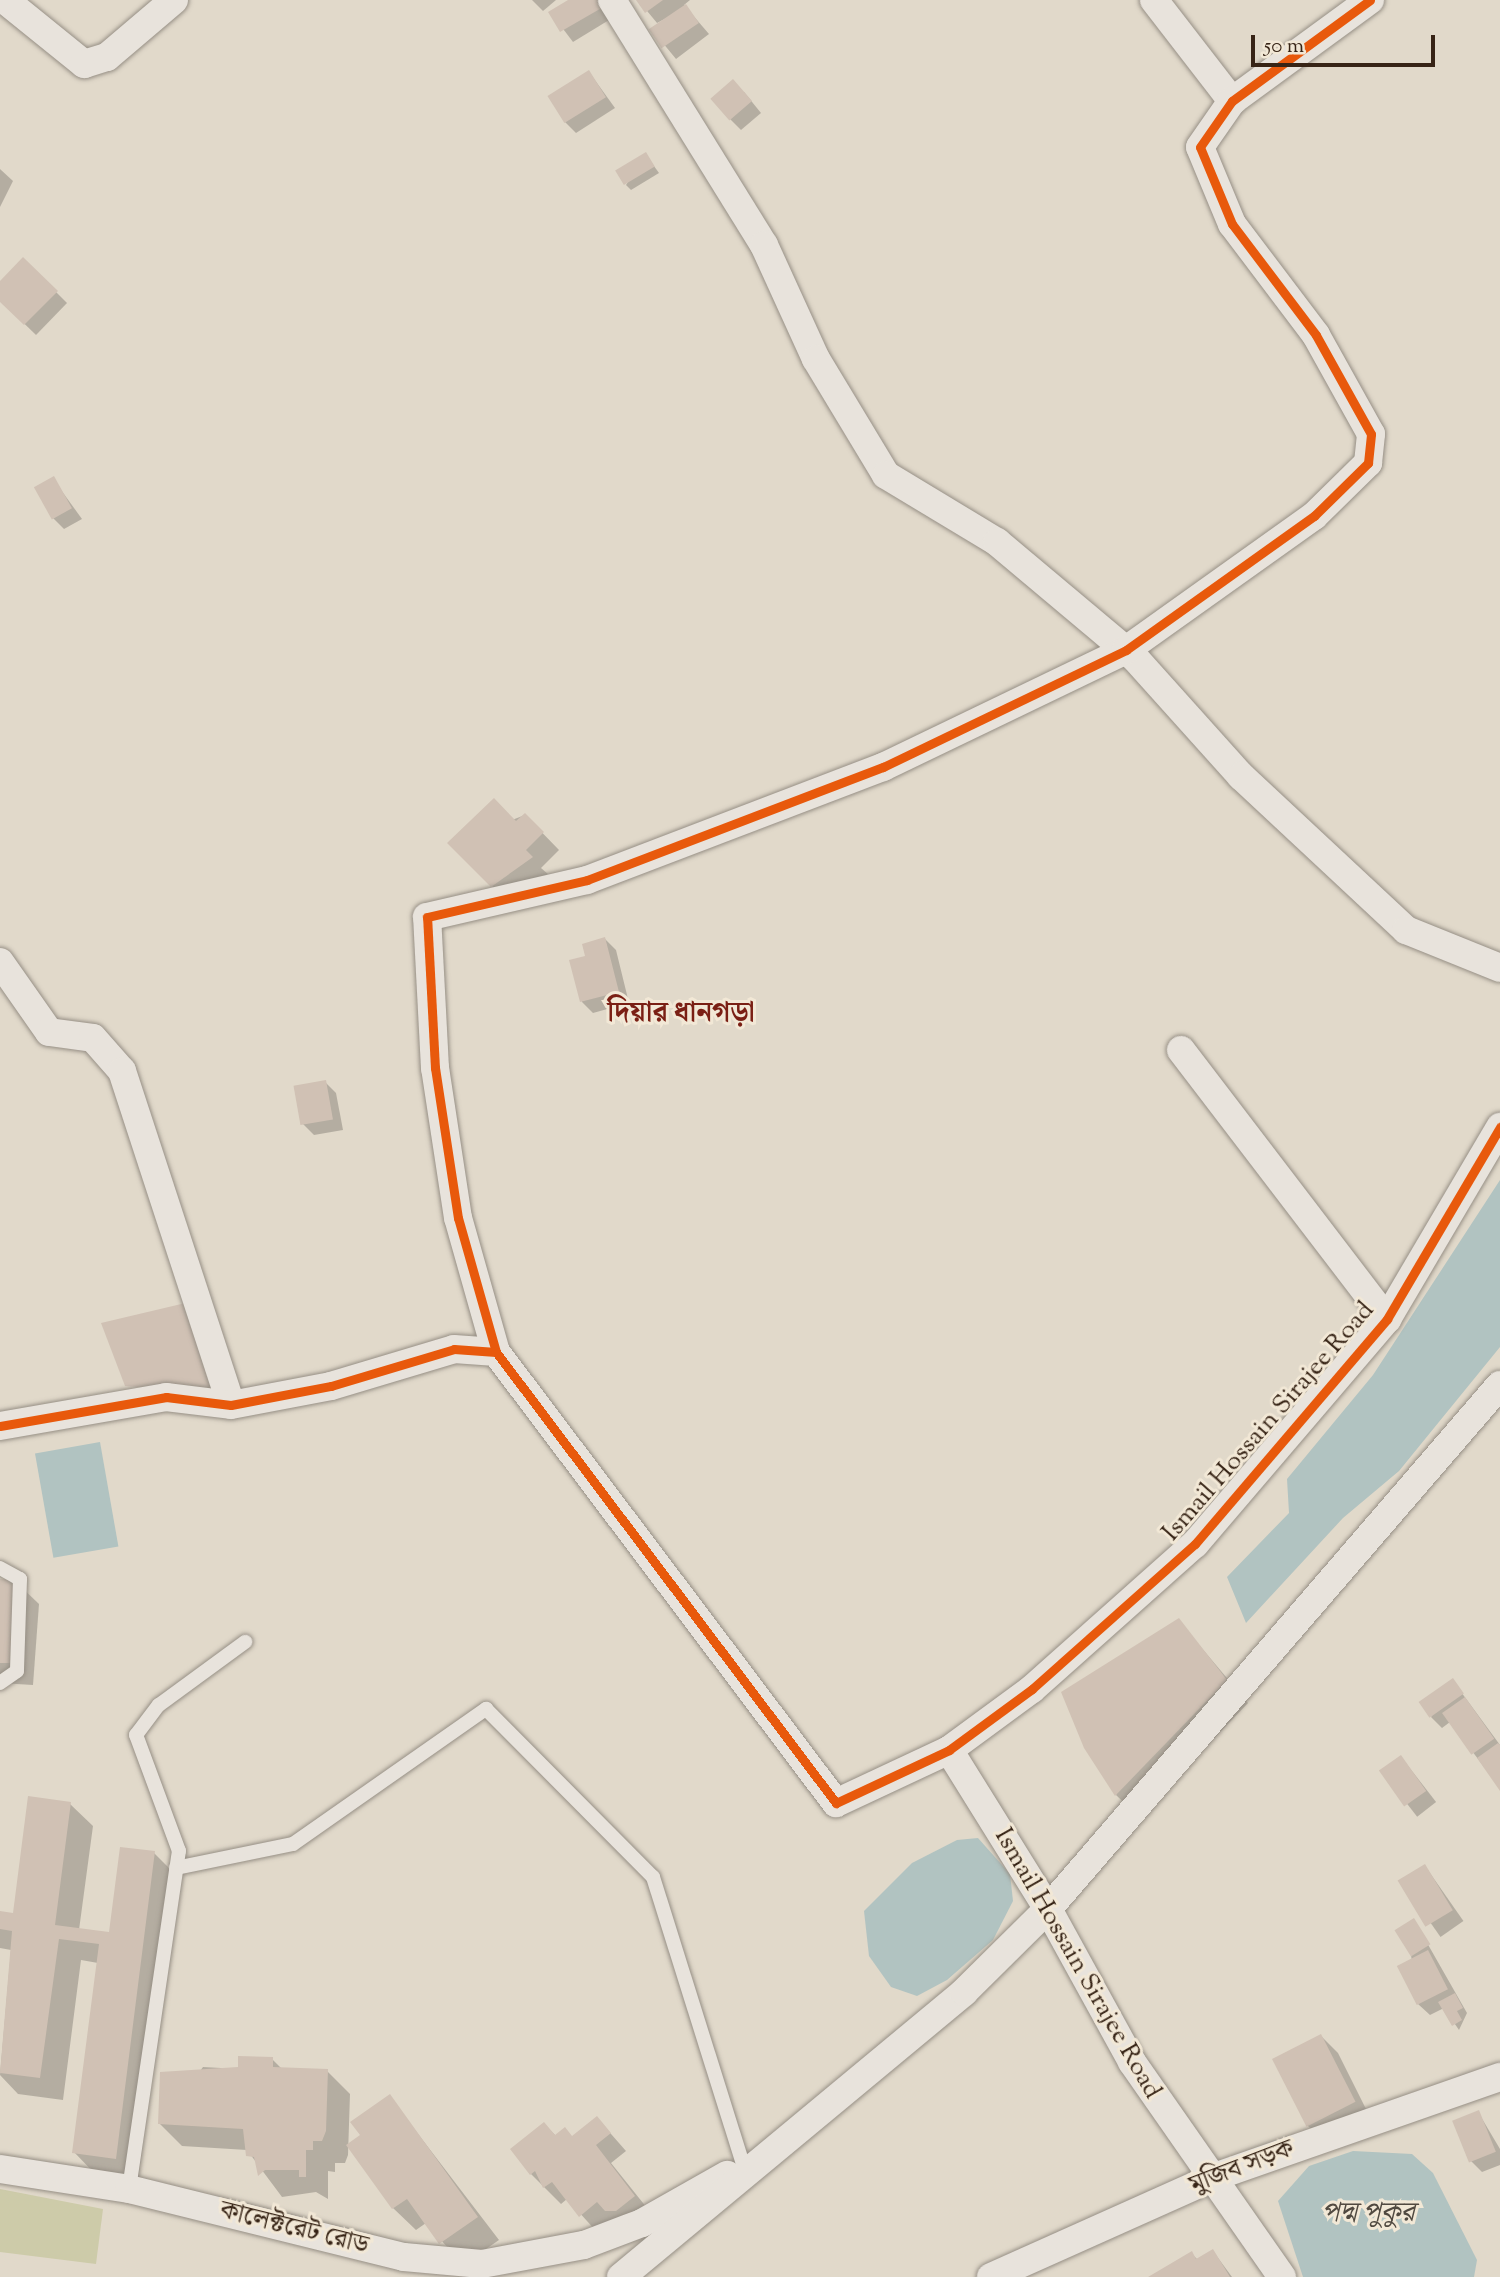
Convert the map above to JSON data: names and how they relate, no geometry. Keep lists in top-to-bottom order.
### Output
{
  "streets": {
    "street": ["Ismail Hossain Sirajee Road", "মুজিব সড়ক", "কালেক্টরেট রোড"]
  },
  "crossings": [
    ["Ismail Hossain Sirajee Road", "মুজিব সড়ক"]
  ],
  "districts": ["দিয়ার ধানগড়া"],
  "water": ["পদ্ম পুকুর"],
  "scale_bar": "50 m"
}
